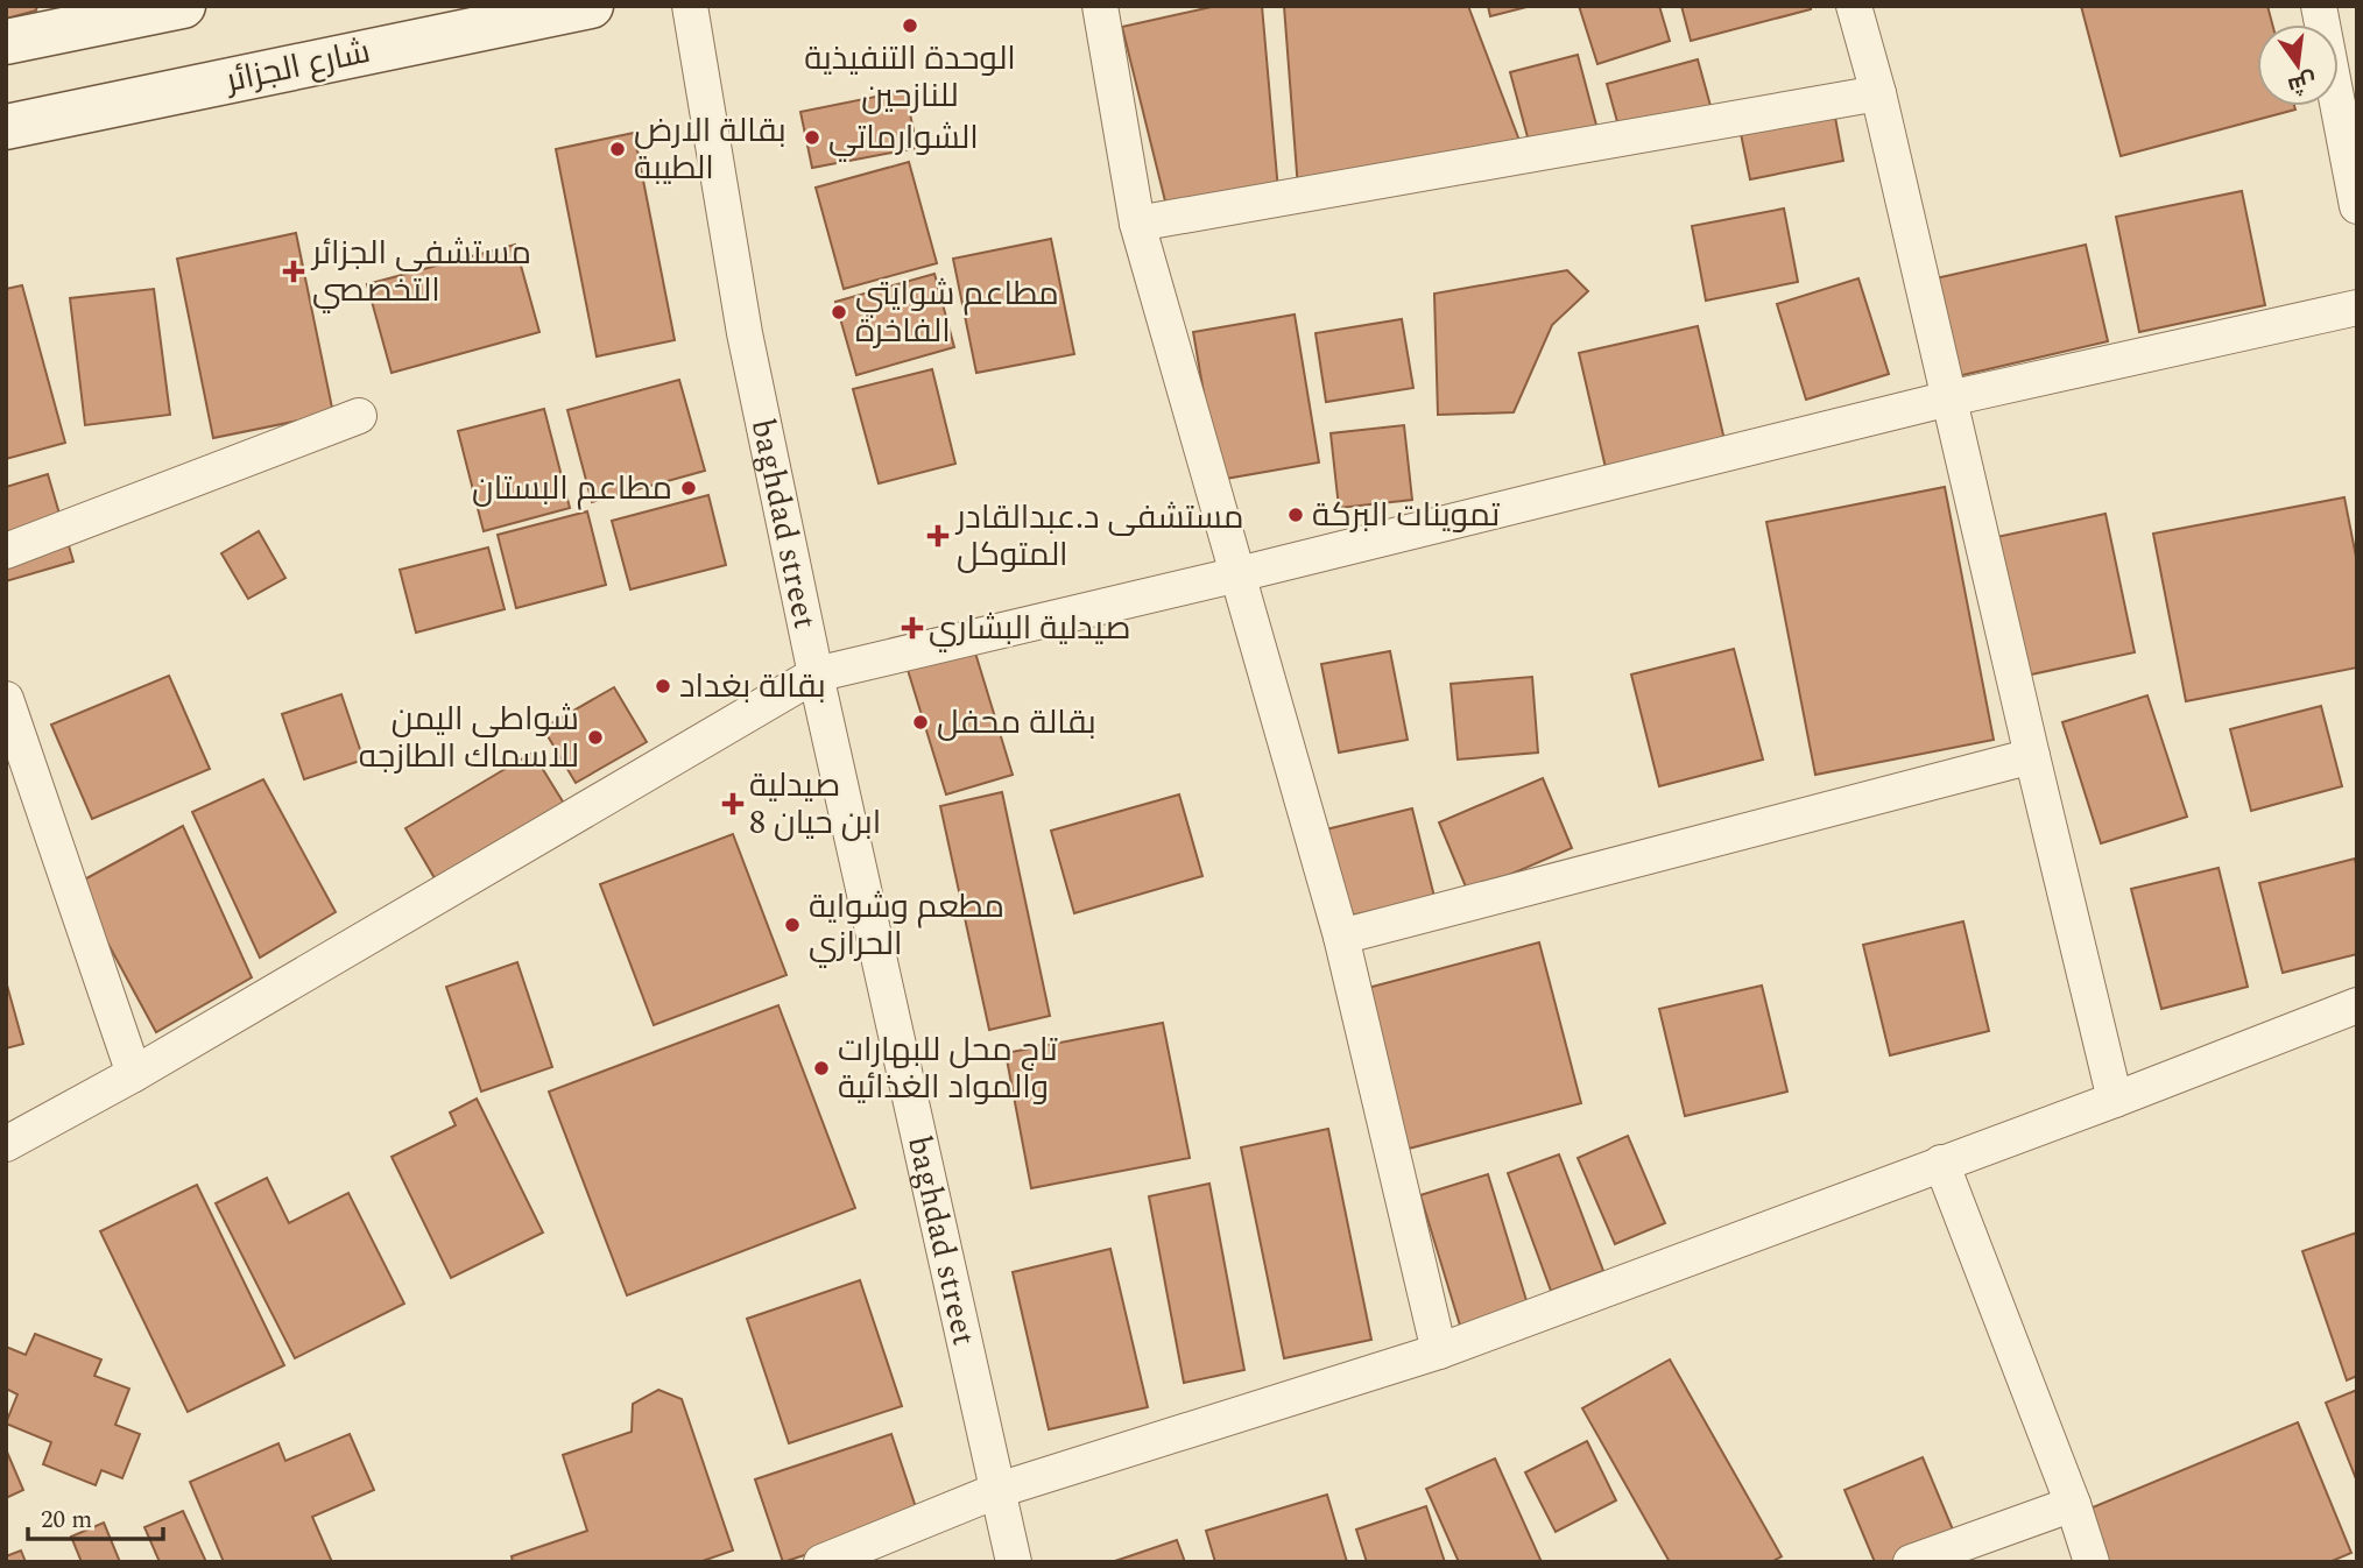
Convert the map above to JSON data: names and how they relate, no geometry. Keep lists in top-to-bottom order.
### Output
{
  "streets": {
    "main road": ["شارع الجزائر"],
    "street": ["baghdad street"]
  },
  "places": {
    "other": [
      "الوحدة التنفيذية للنازحين",
      "الشوارماتي",
      "بقالة الارض الطيبة",
      "مطاعم شوايتي الفاخرة",
      "مطاعم البستان",
      "تموينات البركة",
      "بقالة بغداد",
      "بقالة محفل",
      "شواطى اليمن للاسماك الطازجه",
      "مطعم وشواية الحرازي",
      "تاج محل للبهارات والمواد الغذائية"
    ],
    "health": [
      "مستشفى الجزائر التخصصي",
      "مستشفى د.عبدالقادر المتوكل",
      "صيدلية البشاري",
      "صيدلية ابن حيان 8"
    ]
  },
  "scale_bar": "20 m",
  "north": "bottom"
}
